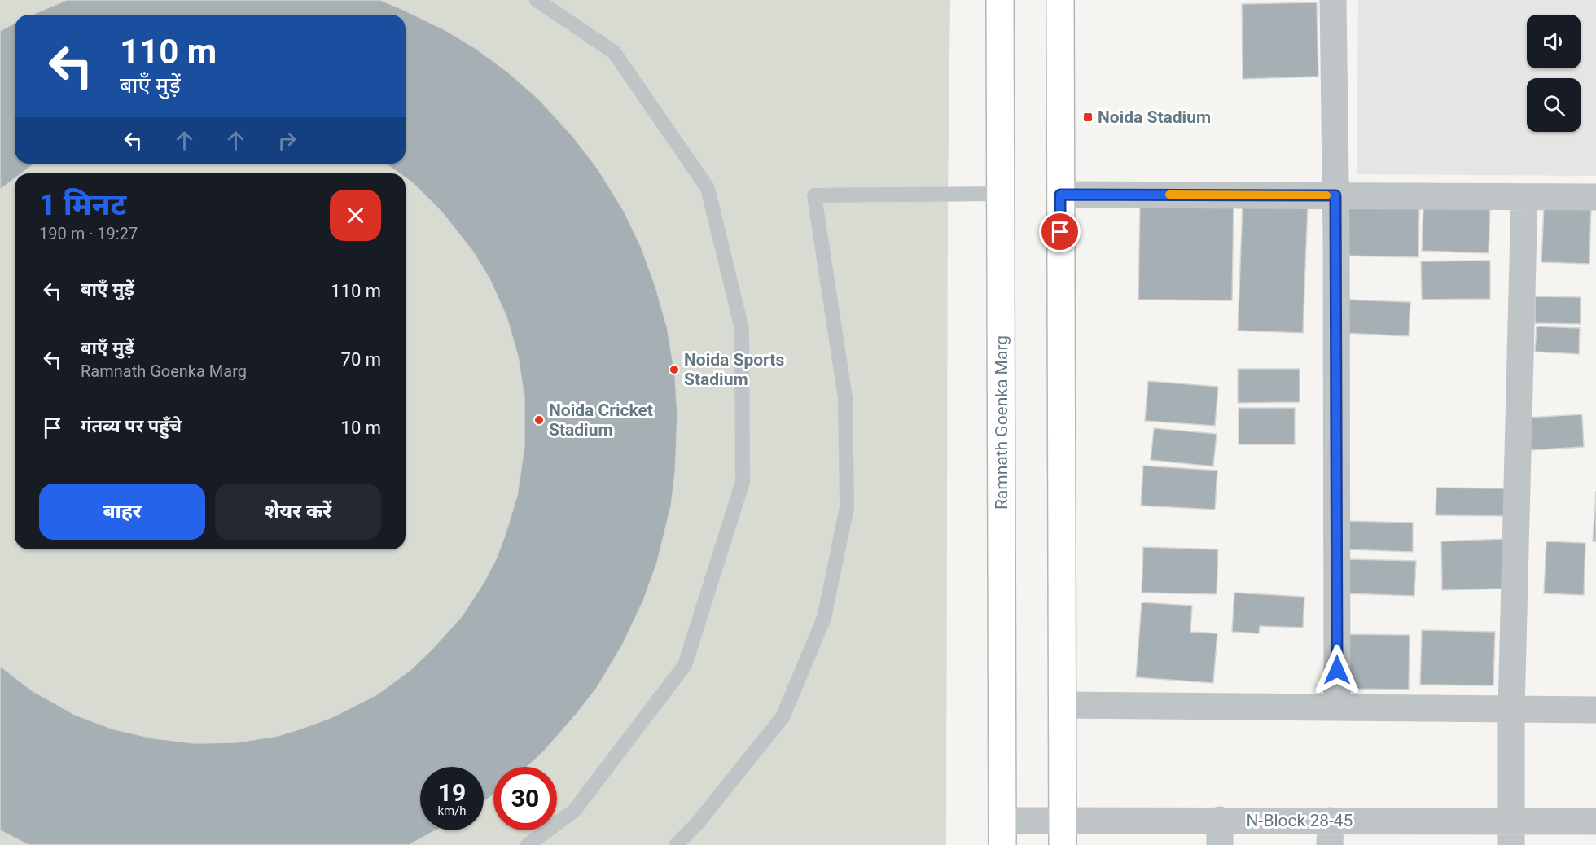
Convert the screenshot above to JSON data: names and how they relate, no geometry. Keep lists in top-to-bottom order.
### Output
{
  "streets": {
    "street": ["Ramnath Goenka Marg", "N-Block 28-45"]
  },
  "crossings": [
    ["Ramnath Goenka Marg", "N-Block 28-45"]
  ],
  "places": {
    "transit": ["Noida Stadium"],
    "other": ["Noida Sports Stadium", "Noida Cricket Stadium"]
  },
  "page": {
    "turn": ["110 m", "बाएँ मुड़ें"],
    "heading": ["1 मिनट", "190 m · 19:27"],
    "list": [
      {
        "name": "बाएँ मुड़ें",
        "value": "110 m"
      },
      {
        "name": "बाएँ मुड़ें",
        "note": "Ramnath Goenka Marg",
        "value": "70 m"
      },
      {
        "name": "गंतव्य पर पहुँचे",
        "value": "10 m"
      }
    ],
    "buttons": ["बाहर", "शेयर करें"],
    "speed": "19 km/h",
    "limit": "30"
  }
}
